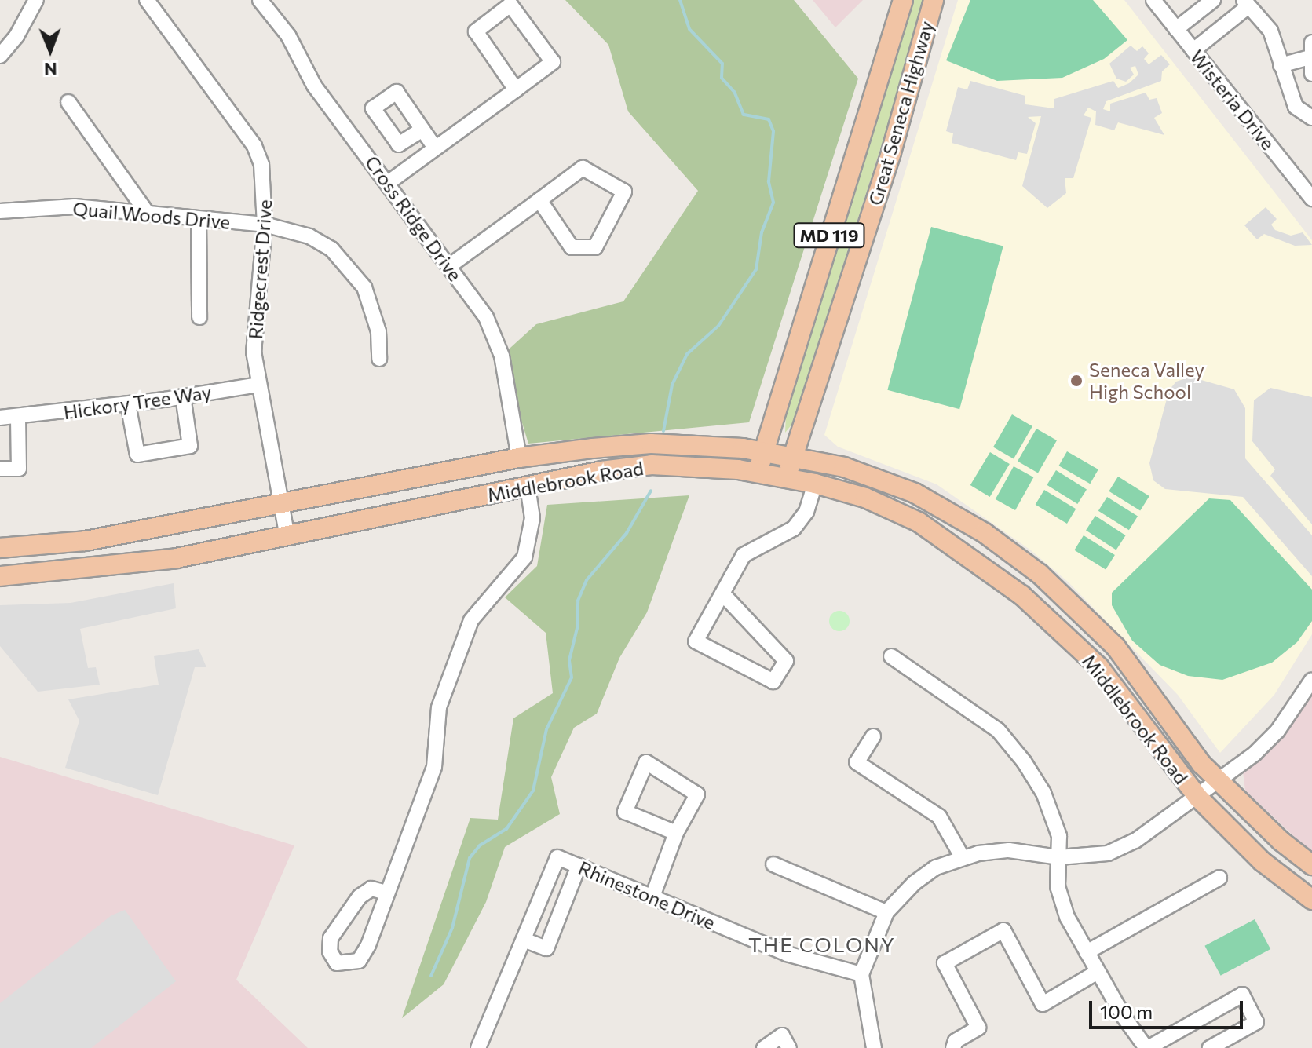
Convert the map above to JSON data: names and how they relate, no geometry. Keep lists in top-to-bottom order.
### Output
{
  "streets": {
    "main road": ["Great Seneca Highway", "MD 119", "Middlebrook Road"],
    "street": [
      "Wisteria Drive",
      "Quail Woods Drive",
      "Cross Ridge Drive",
      "Ridgecrest Drive",
      "Hickory Tree Way",
      "Rhinestone Drive"
    ]
  },
  "crossings": [
    ["Great Seneca Highway", "Middlebrook Road"],
    ["Quail Woods Drive", "Ridgecrest Drive"],
    ["Cross Ridge Drive", "Middlebrook Road"],
    ["Ridgecrest Drive", "Hickory Tree Way"],
    ["Ridgecrest Drive", "Middlebrook Road"]
  ],
  "districts": ["THE COLONY"],
  "places": ["Seneca Valley High School"],
  "scale_bar": "100 m",
  "north": "bottom"
}
